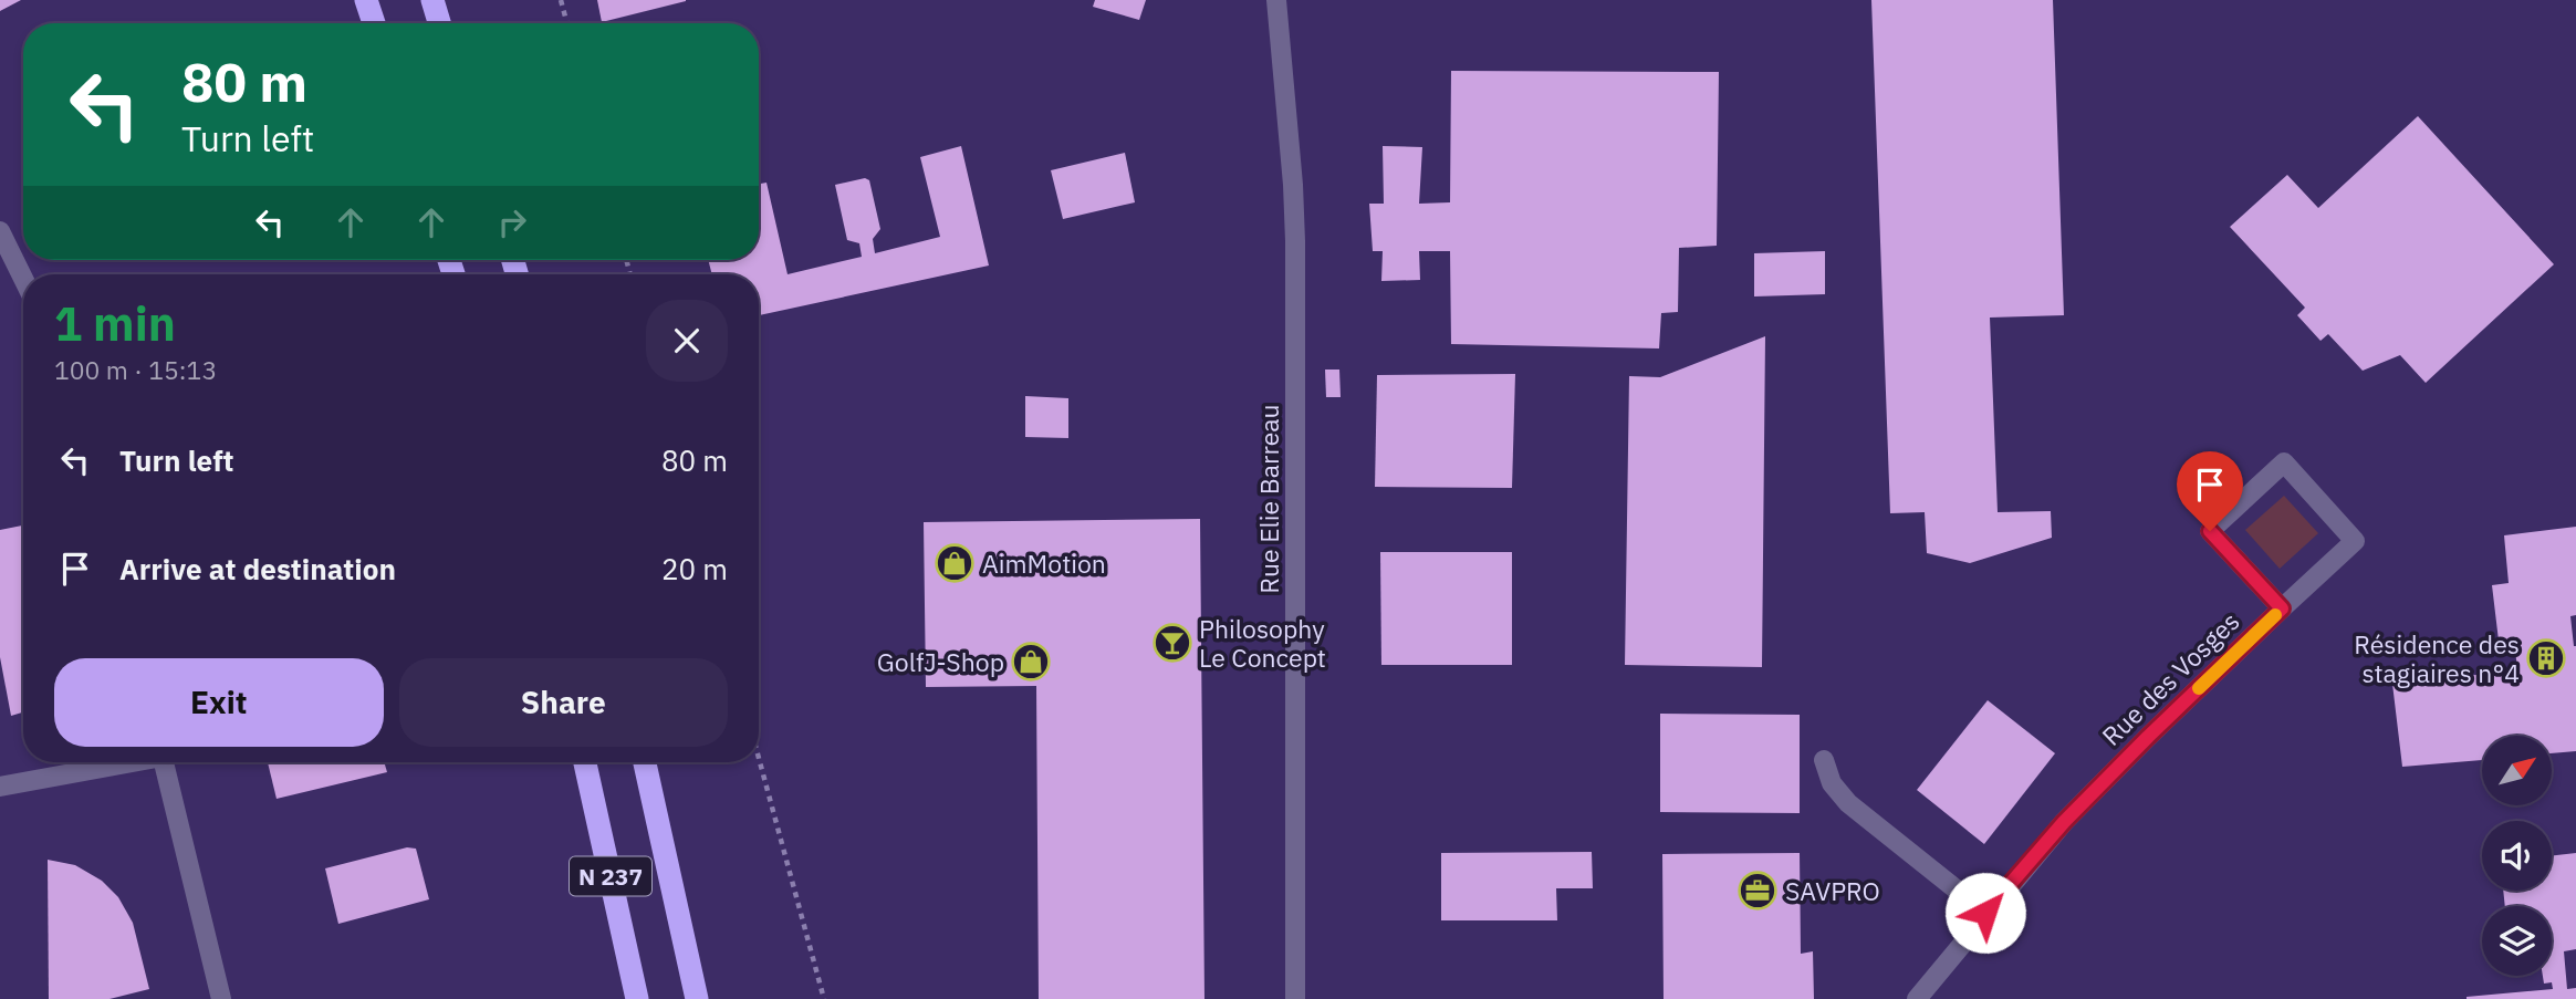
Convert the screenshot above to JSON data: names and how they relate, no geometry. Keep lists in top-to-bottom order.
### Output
{
  "streets": {
    "highway": ["N 237"],
    "street": ["Rue Elie Barreau", "Rue des Vosges"]
  },
  "places": {
    "shop": ["AimMotion", "GolfJ-Shop"],
    "bar": ["Philosophy Le Concept"],
    "building": ["Résidence des stagiaires n°4"],
    "office": ["SAVPRO"]
  },
  "north": "top right",
  "page": {
    "turn": ["80 m", "Turn left"],
    "heading": ["1 min", "100 m · 15:13"],
    "list": [
      {
        "name": "Turn left",
        "value": "80 m"
      },
      {
        "name": "Arrive at destination",
        "value": "20 m"
      }
    ],
    "buttons": ["Exit", "Share"]
  }
}
